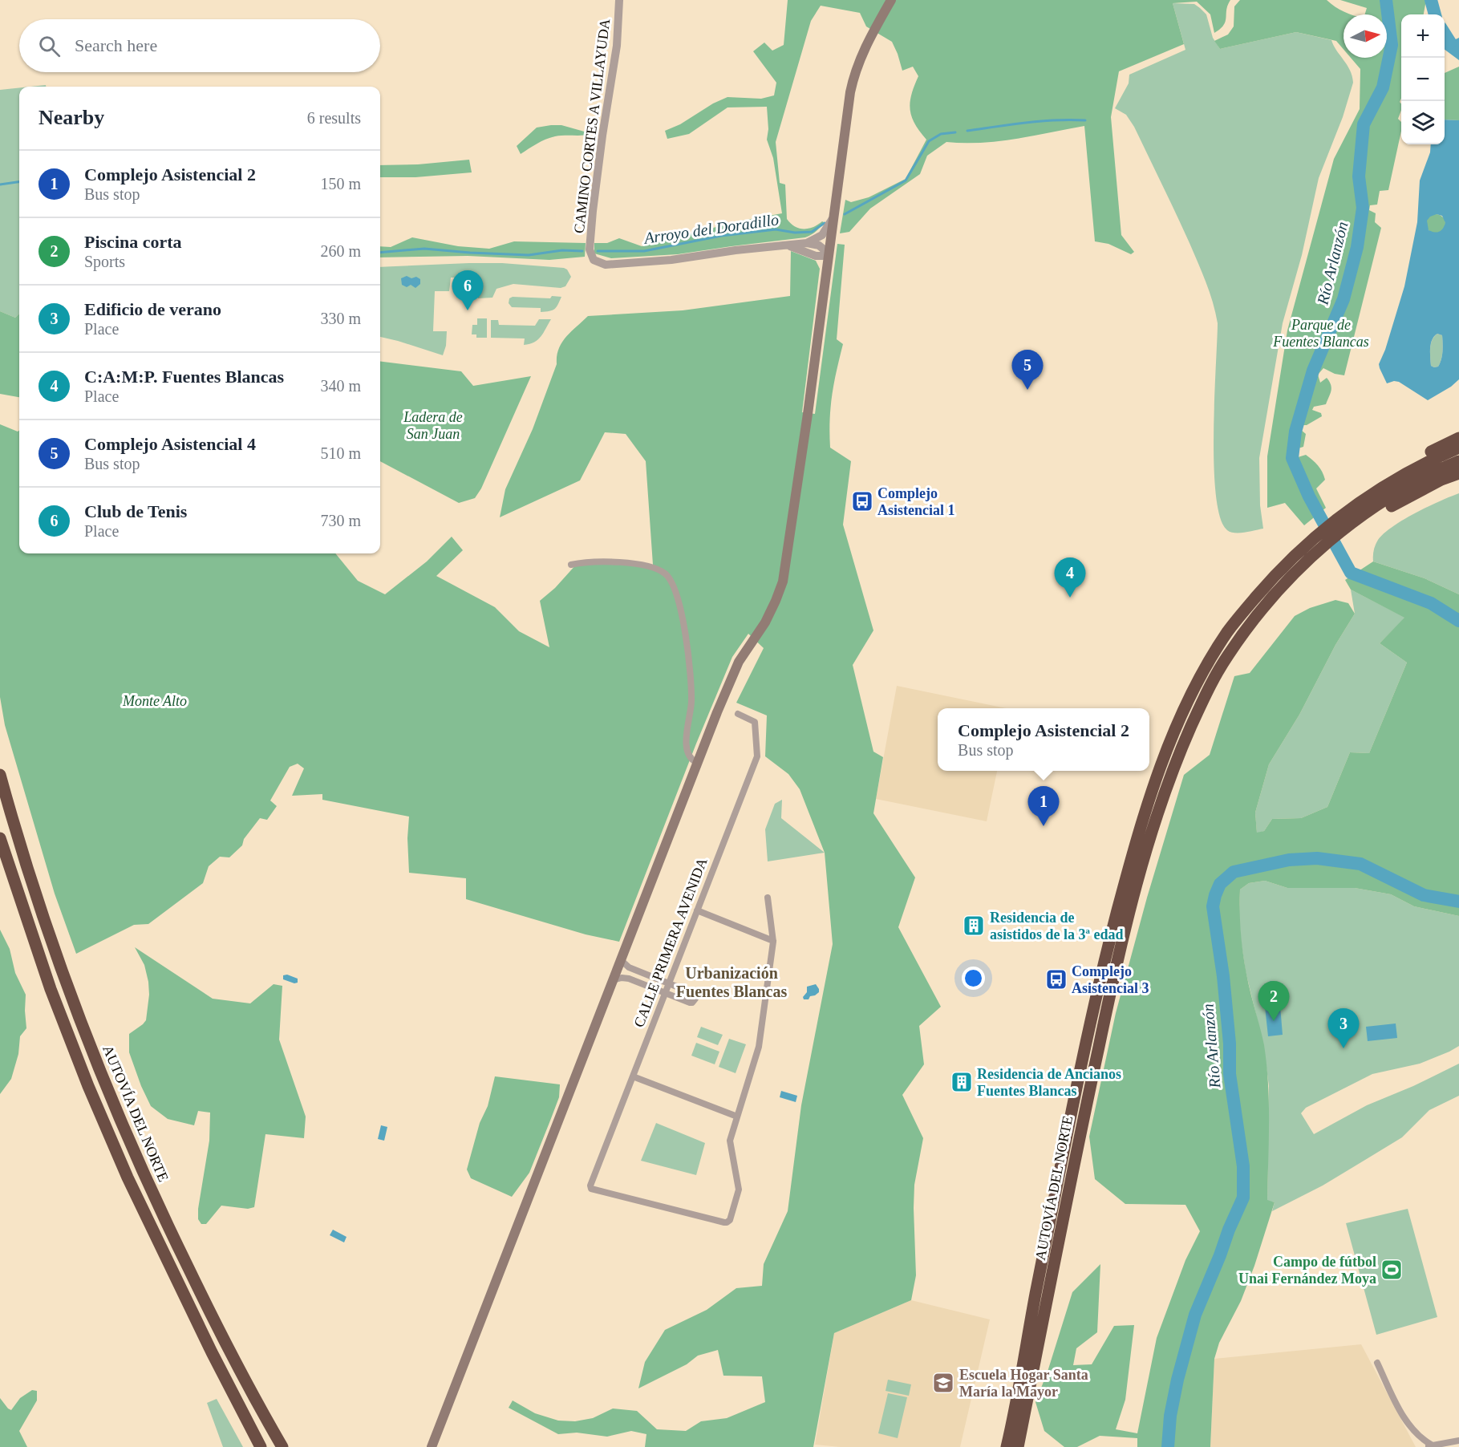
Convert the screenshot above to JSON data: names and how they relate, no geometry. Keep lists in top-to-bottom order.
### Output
{
  "streets": {
    "highway": ["AUTOVÍA DEL NORTE"],
    "street": ["CAMINO CORTES A VILLAYUDA", "CALLE PRIMERA AVENIDA"]
  },
  "districts": ["Urbanización Fuentes Blancas"],
  "water": ["Arroyo del Doradillo", "Río Arlanzón"],
  "parks": ["Parque de Fuentes Blancas", "Ladera de San Juan", "Monte Alto"],
  "places": {
    "bus stop": ["Complejo Asistencial 1", "Complejo Asistencial 3"],
    "building": ["Residencia de asistidos de la 3ª edad", "Residencia de Ancianos Fuentes Blancas"],
    "sports": ["Campo de fútbol Unai Fernández Moya"],
    "school or university": ["Escuela Hogar Santa María la Mayor"]
  },
  "north": "right",
  "page": {
    "map_buttons": ["+", "−"],
    "search": "Search here",
    "heading": ["Nearby", "6 results"],
    "list": [
      {
        "mark": "1",
        "name": "Complejo Asistencial 2",
        "note": "Bus stop",
        "value": "150 m"
      },
      {
        "mark": "2",
        "name": "Piscina corta",
        "note": "Sports",
        "value": "260 m"
      },
      {
        "mark": "3",
        "name": "Edificio de verano",
        "note": "Place",
        "value": "330 m"
      },
      {
        "mark": "4",
        "name": "C:A:M:P. Fuentes Blancas",
        "note": "Place",
        "value": "340 m"
      },
      {
        "mark": "5",
        "name": "Complejo Asistencial 4",
        "note": "Bus stop",
        "value": "510 m"
      },
      {
        "mark": "6",
        "name": "Club de Tenis",
        "note": "Place",
        "value": "730 m"
      }
    ],
    "pins": [
      "6",
      "5",
      "4",
      "1",
      "2",
      "3"
    ],
    "popup": ["Complejo Asistencial 2", "Bus stop"]
  }
}
